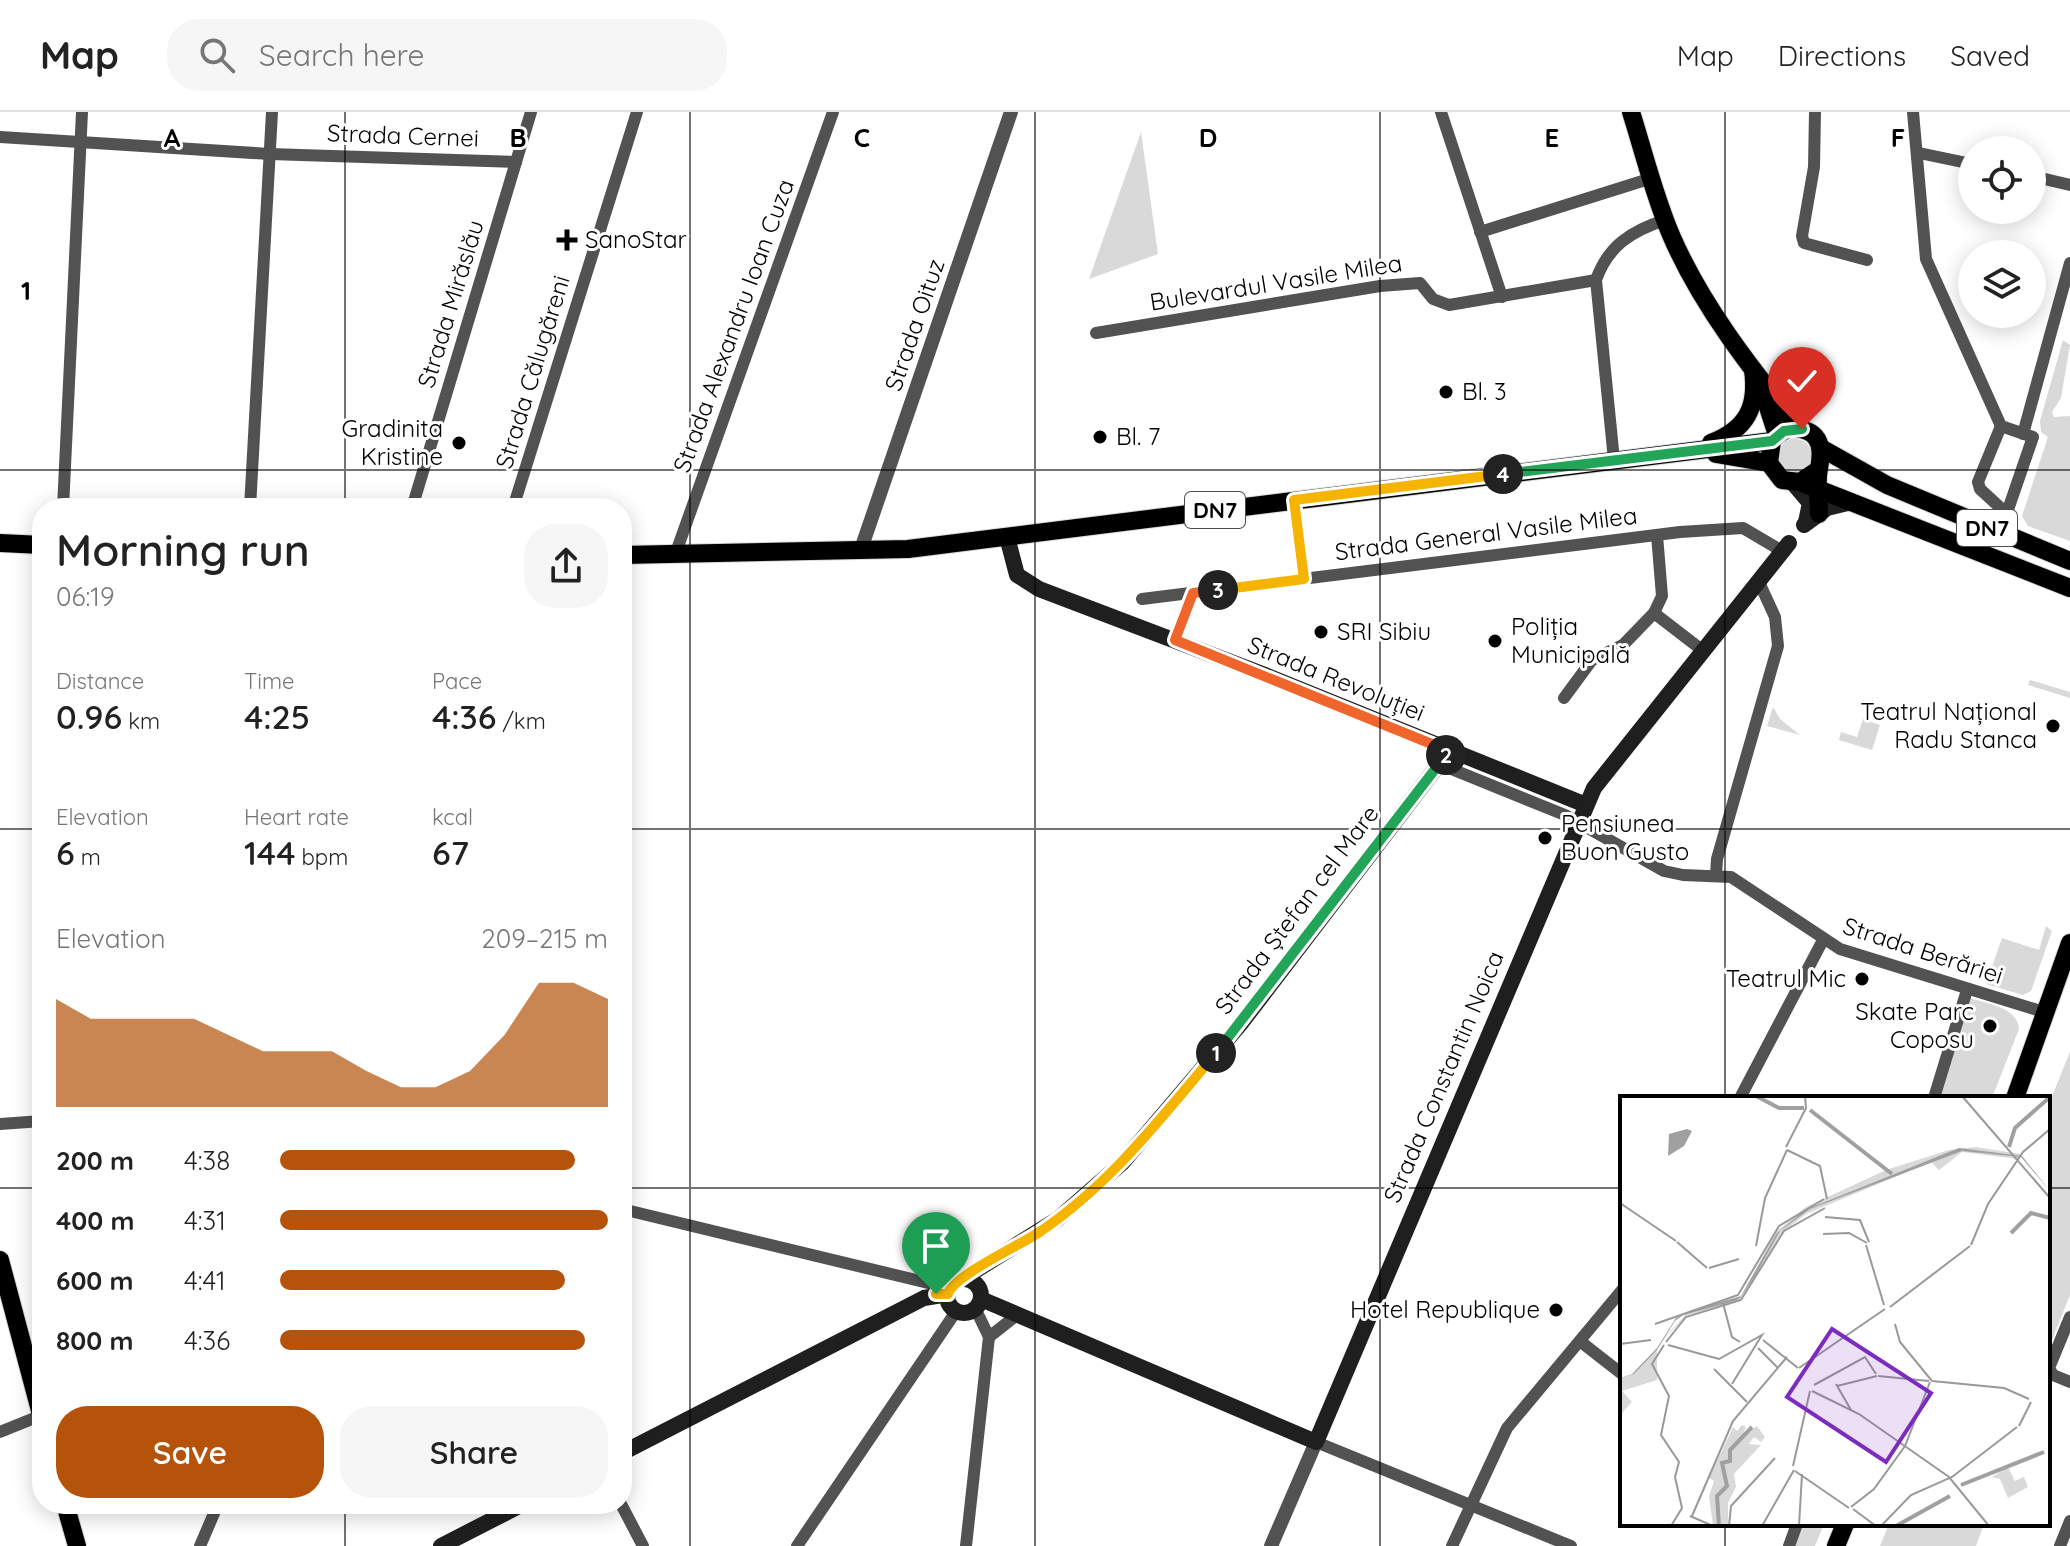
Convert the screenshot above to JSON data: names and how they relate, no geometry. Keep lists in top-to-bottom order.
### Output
{
  "streets": {
    "main road": [
      "DN7",
      "Strada Revoluției",
      "Strada Ștefan cel Mare",
      "Strada Constantin Noica"
    ],
    "street": [
      "Strada Cernei",
      "Bulevardul Vasile Milea",
      "Strada Mirăslău",
      "Strada Oituz",
      "Strada Alexandru Ioan Cuza",
      "Strada Călugăreni",
      "Strada General Vasile Milea",
      "Strada Berăriei"
    ]
  },
  "crossings": [
    ["Strada Cernei", "Strada Mirăslău"],
    ["Strada Oituz", "DN7"],
    ["Strada Alexandru Ioan Cuza", "DN7"],
    ["DN7", "Strada Revoluției"],
    ["Strada General Vasile Milea", "Strada Constantin Noica"],
    ["Strada Revoluției", "Strada Ștefan cel Mare"],
    ["Strada Revoluției", "Strada Berăriei"],
    ["Strada Revoluției", "Strada Constantin Noica"],
    ["Strada Berăriei", "Strada Constantin Noica"]
  ],
  "places": {
    "health": ["SanoStar"],
    "other": [
      "Bl. 3",
      "Bl. 7",
      "Gradinita Kristine",
      "SRI Sibiu",
      "Poliția Municipală",
      "Teatrul Național Radu Stanca",
      "Pensiunea Buon Gusto",
      "Teatrul Mic",
      "Skate Parc Coposu",
      "Hotel Republique"
    ]
  },
  "page": {
    "header": "Map",
    "search": "Search here",
    "nav": ["Map", "Directions", "Saved"],
    "pins": [
      "4",
      "3",
      "2",
      "1"
    ],
    "heading": ["Morning run", "06:19"],
    "stats": [
      ["Distance", "0.96 km"],
      ["Time", "4:25"],
      ["Pace", "4:36 /km"],
      ["Elevation", "6 m"],
      ["Heart rate", "144 bpm"],
      ["kcal", "67"]
    ],
    "chart": ["Elevation", "209–215 m"],
    "list": [
      {
        "name": "200 m",
        "note": "4:38"
      },
      {
        "name": "400 m",
        "note": "4:31"
      },
      {
        "name": "600 m",
        "note": "4:41"
      },
      {
        "name": "800 m",
        "note": "4:36"
      }
    ],
    "buttons": ["Save", "Share"]
  },
  "grid": {
    "columns": [
      "A",
      "B",
      "C",
      "D",
      "E",
      "F"
    ],
    "rows": ["1"]
  }
}
